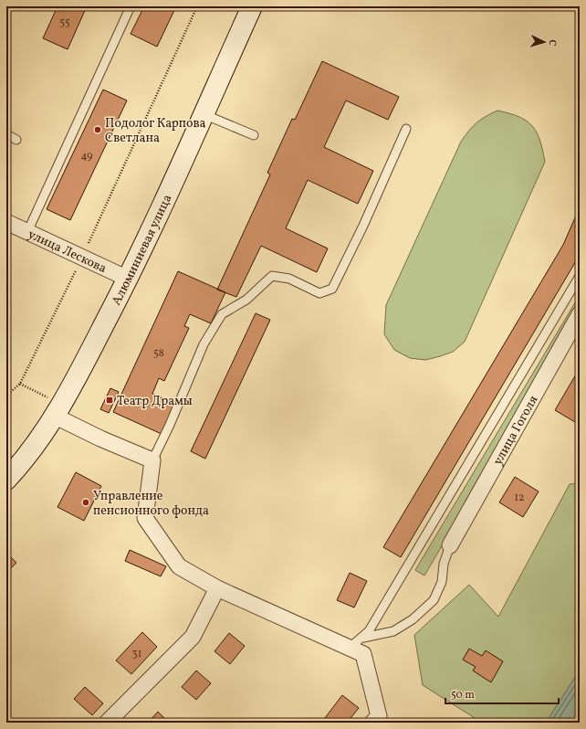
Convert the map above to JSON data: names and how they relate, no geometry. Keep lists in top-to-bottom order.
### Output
{
  "streets": {
    "main road": ["Алюминиевая улица"],
    "street": ["улица Лескова", "улица Гоголя"]
  },
  "crossings": [
    ["Алюминиевая улица", "улица Лескова"]
  ],
  "places": {
    "other": ["Подолог Карпова Светлана", "Управление пенсионного фонда"],
    "transit": ["Театр Драмы"]
  },
  "house_numbers": [
    "55",
    "49",
    "58",
    "12",
    "31"
  ],
  "scale_bar": "50 m",
  "north": "right"
}
